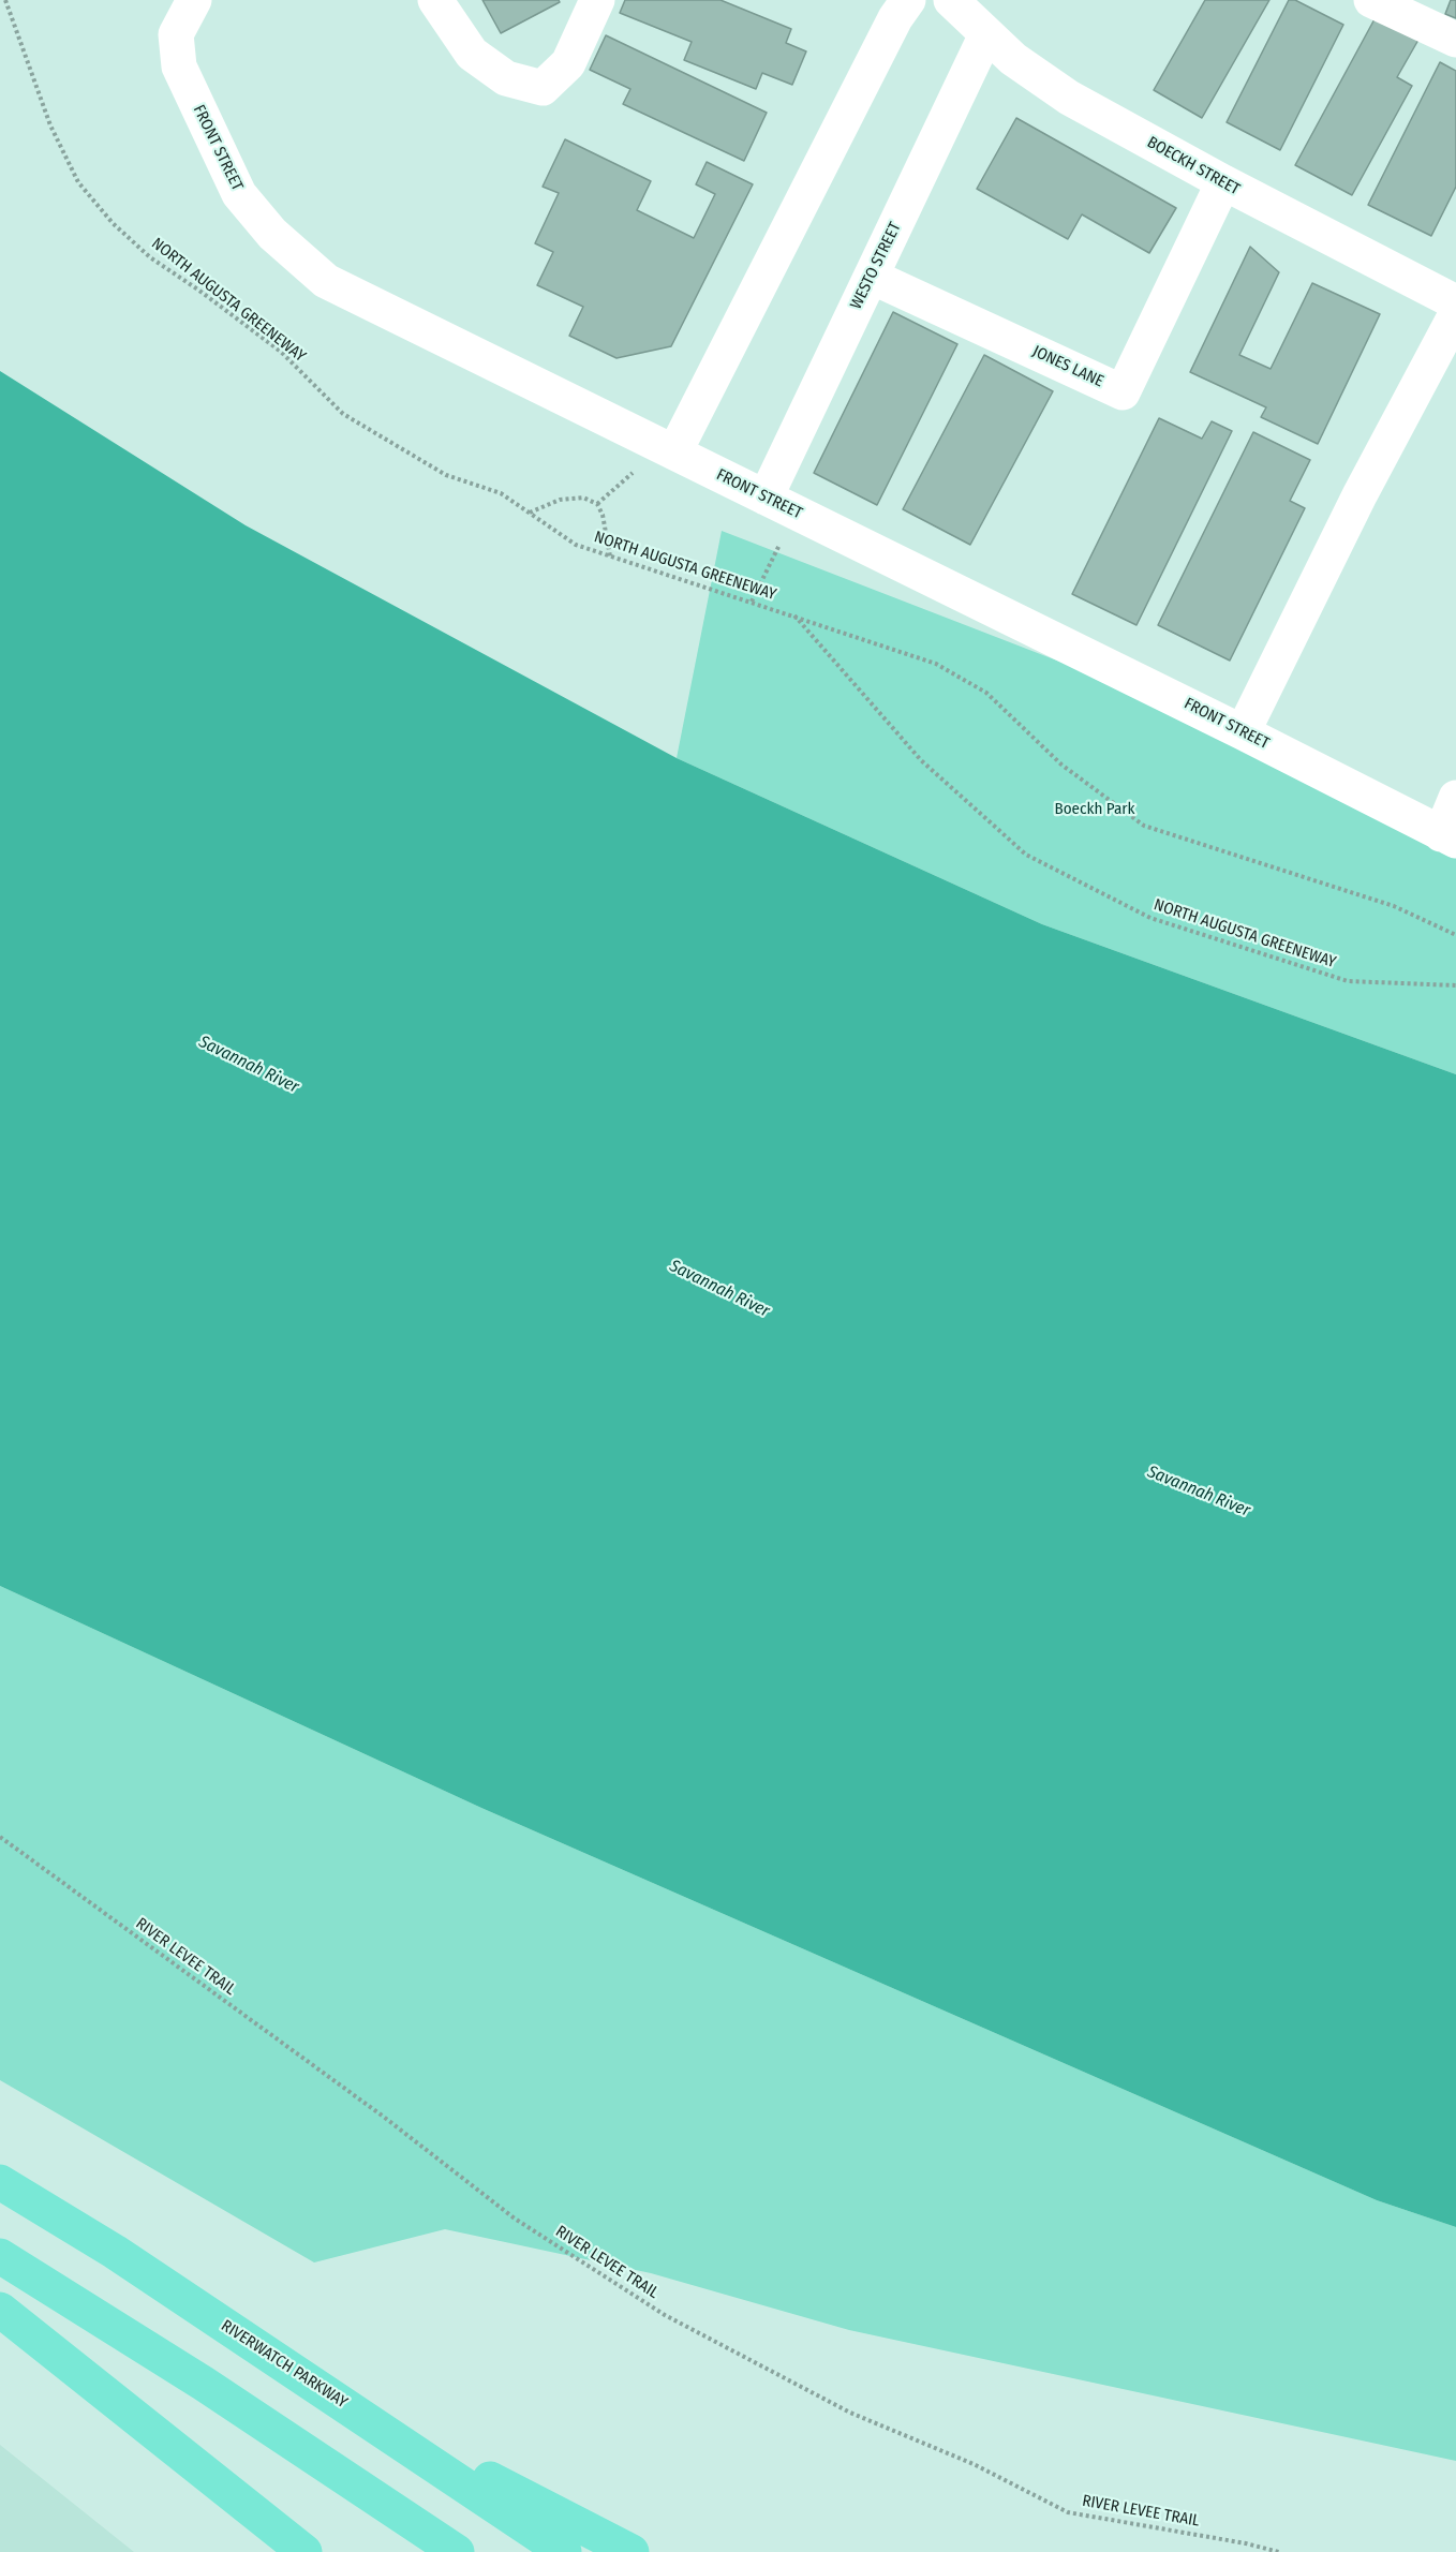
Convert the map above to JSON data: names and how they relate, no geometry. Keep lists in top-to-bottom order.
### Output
{
  "streets": {
    "main road": ["RIVERWATCH PARKWAY"],
    "street": [
      "FRONT STREET",
      "BOECKH STREET",
      "WESTO STREET",
      "JONES LANE"
    ],
    "path": ["NORTH AUGUSTA GREENEWAY", "RIVER LEVEE TRAIL"]
  },
  "crossings": [
    ["FRONT STREET", "WESTO STREET"],
    ["BOECKH STREET", "WESTO STREET"],
    ["BOECKH STREET", "JONES LANE"],
    ["WESTO STREET", "JONES LANE"]
  ],
  "water": ["Savannah River"],
  "parks": ["Boeckh Park"]
}
